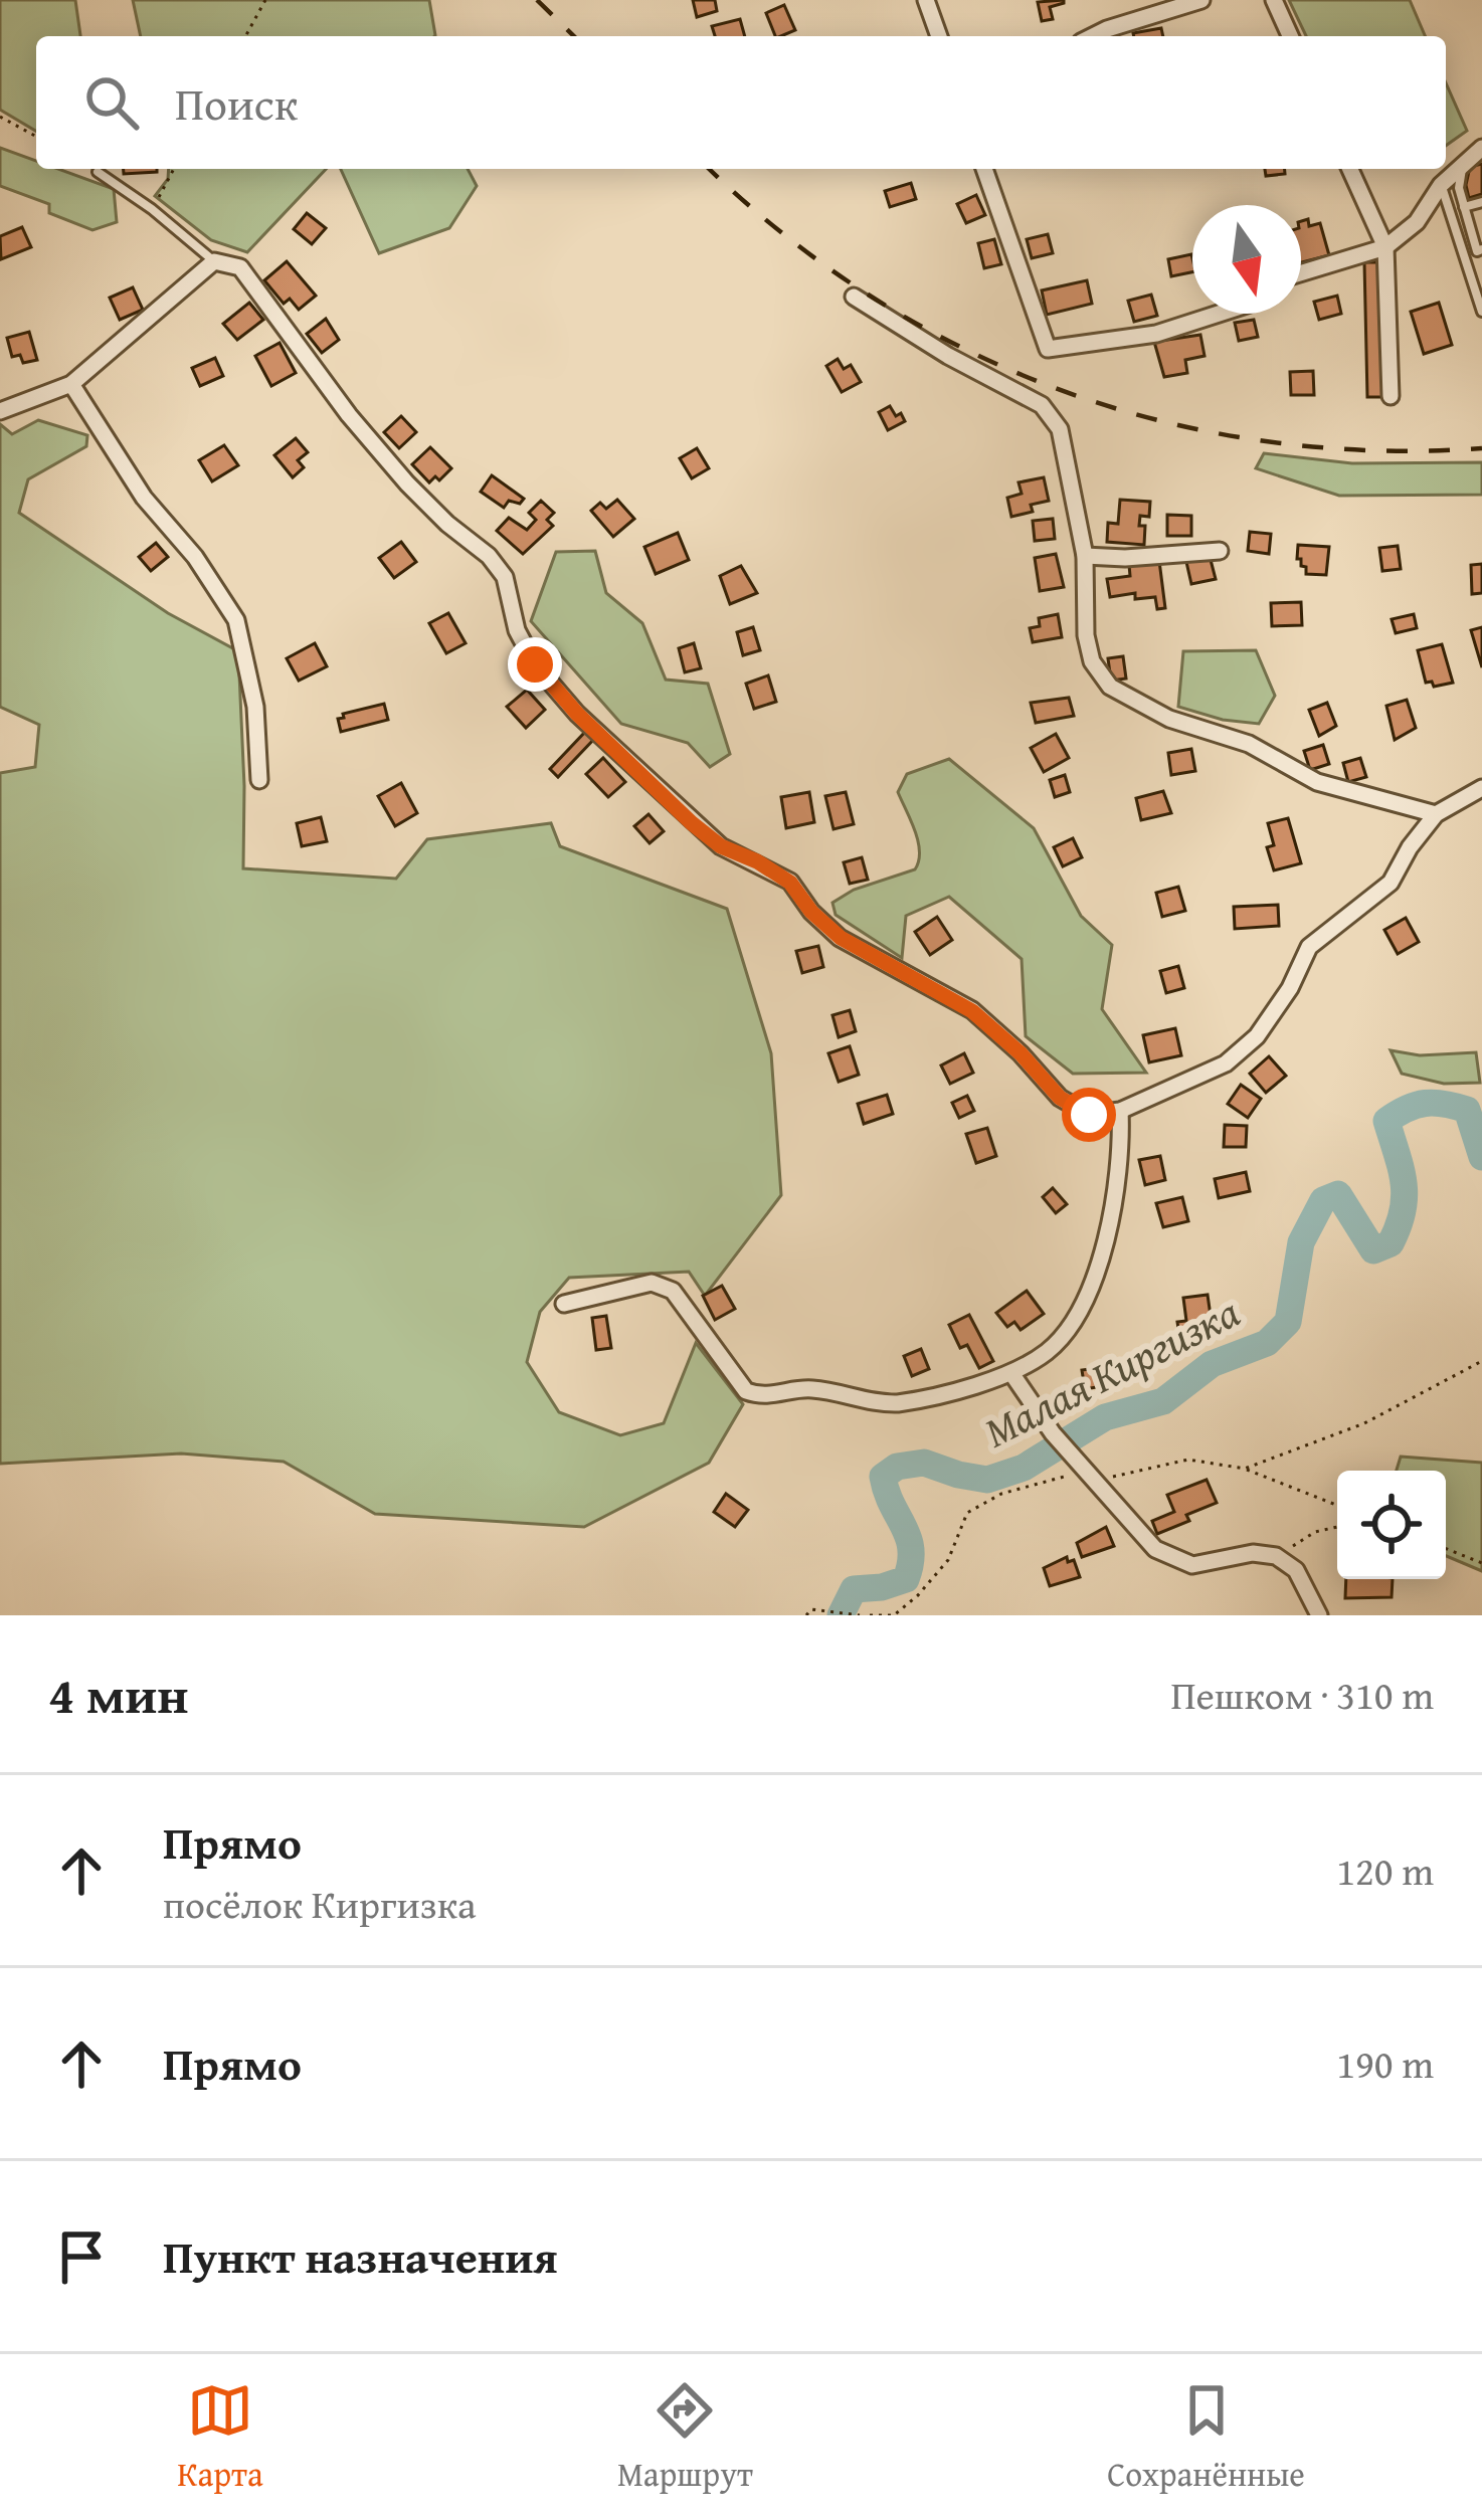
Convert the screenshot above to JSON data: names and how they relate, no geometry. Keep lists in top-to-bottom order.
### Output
{
  "water": ["Малая Киргизка"],
  "north": "bottom",
  "page": {
    "search": "Поиск",
    "heading": ["4 мин", "Пешком · 310 m"],
    "list": [
      ["Прямо", "посёлок Киргизка", "120 m"],
      ["Прямо", "190 m"],
      "Пункт назначения"
    ],
    "nav": ["Карта", "Маршрут", "Сохранённые"]
  }
}
